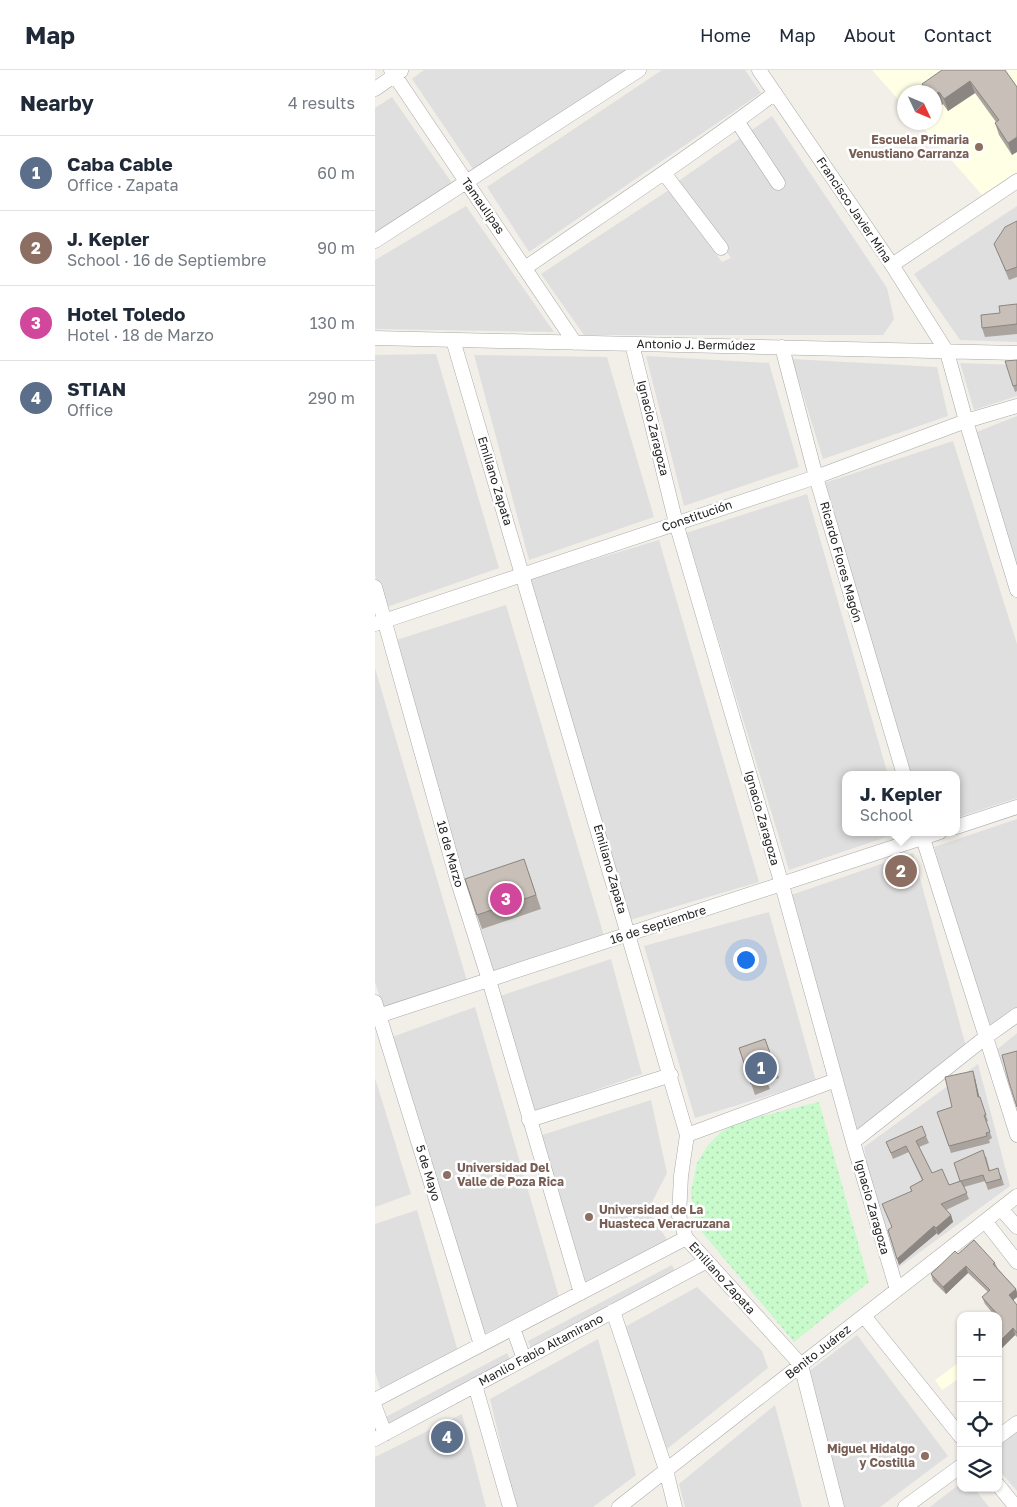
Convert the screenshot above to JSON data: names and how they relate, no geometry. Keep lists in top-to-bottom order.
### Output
{
  "streets": {
    "street": [
      "Tamaulipas",
      "Francisco Javier Mina",
      "Antonio J. Bermúdez",
      "Ignacio Zaragoza",
      "Emiliano Zapata",
      "Constitución",
      "Ricardo Flores Magón",
      "18 de Marzo",
      "16 de Septiembre",
      "5 de Mayo",
      "Manlio Fabio Altamirano",
      "Benito Juárez"
    ]
  },
  "crossings": [
    ["Tamaulipas", "Antonio J. Bermúdez"],
    ["Francisco Javier Mina", "Antonio J. Bermúdez"],
    ["Francisco Javier Mina", "Constitución"],
    ["Antonio J. Bermúdez", "Ignacio Zaragoza"],
    ["Antonio J. Bermúdez", "Emiliano Zapata"],
    ["Antonio J. Bermúdez", "Ricardo Flores Magón"],
    ["Ignacio Zaragoza", "Constitución"],
    ["Ignacio Zaragoza", "16 de Septiembre"],
    ["Ignacio Zaragoza", "Benito Juárez"],
    ["Emiliano Zapata", "Constitución"],
    ["Emiliano Zapata", "16 de Septiembre"],
    ["Emiliano Zapata", "Manlio Fabio Altamirano"],
    ["Emiliano Zapata", "Benito Juárez"],
    ["Constitución", "Ricardo Flores Magón"],
    ["Constitución", "18 de Marzo"],
    ["18 de Marzo", "16 de Septiembre"],
    ["16 de Septiembre", "5 de Mayo"]
  ],
  "places": [
    "Escuela Primaria Venustiano Carranza",
    "Universidad Del Valle de Poza Rica",
    "Universidad de La Huasteca Veracruzana",
    "Miguel Hidalgo y Costilla"
  ],
  "north": "bottom right",
  "page": {
    "header": "Map",
    "nav": [
      "Home",
      "Map",
      "About",
      "Contact"
    ],
    "heading": ["Nearby", "4 results"],
    "list": [
      {
        "mark": "1",
        "name": "Caba Cable",
        "note": "Office · Zapata",
        "value": "60 m"
      },
      {
        "mark": "2",
        "name": "J. Kepler",
        "note": "School · 16 de Septiembre",
        "value": "90 m"
      },
      {
        "mark": "3",
        "name": "Hotel Toledo",
        "note": "Hotel · 18 de Marzo",
        "value": "130 m"
      },
      {
        "mark": "4",
        "name": "STIAN",
        "note": "Office",
        "value": "290 m"
      }
    ],
    "popup": ["J. Kepler", "School"],
    "pins": [
      "2",
      "3",
      "1",
      "4"
    ],
    "map_buttons": ["+", "−"]
  }
}
